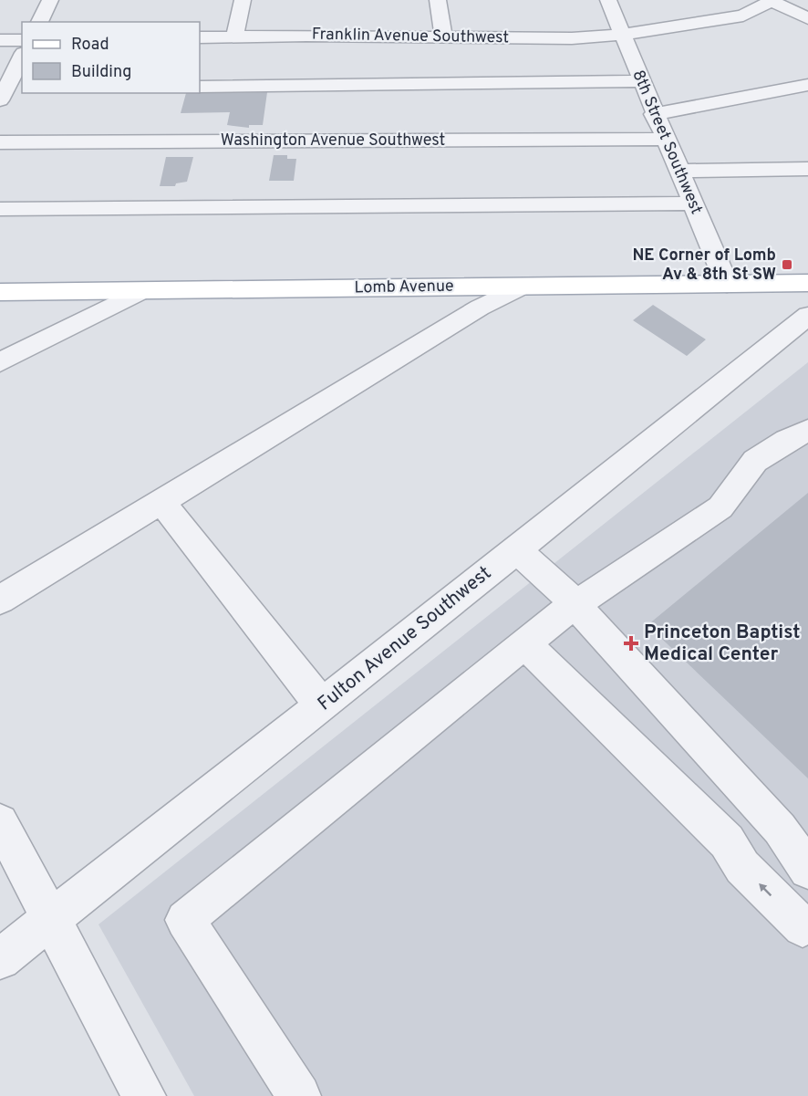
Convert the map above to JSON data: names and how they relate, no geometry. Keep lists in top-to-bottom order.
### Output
{
  "streets": {
    "main road": ["Lomb Avenue"],
    "street": [
      "Franklin Avenue Southwest",
      "Washington Avenue Southwest",
      "8th Street Southwest",
      "Fulton Avenue Southwest"
    ]
  },
  "crossings": [
    ["Franklin Avenue Southwest", "8th Street Southwest"],
    ["Washington Avenue Southwest", "8th Street Southwest"],
    ["8th Street Southwest", "Lomb Avenue"]
  ],
  "places": {
    "transit": ["NE Corner of Lomb Av & 8th St SW"],
    "health": ["Princeton Baptist Medical Center"]
  },
  "legend": ["Road", "Building"]
}
